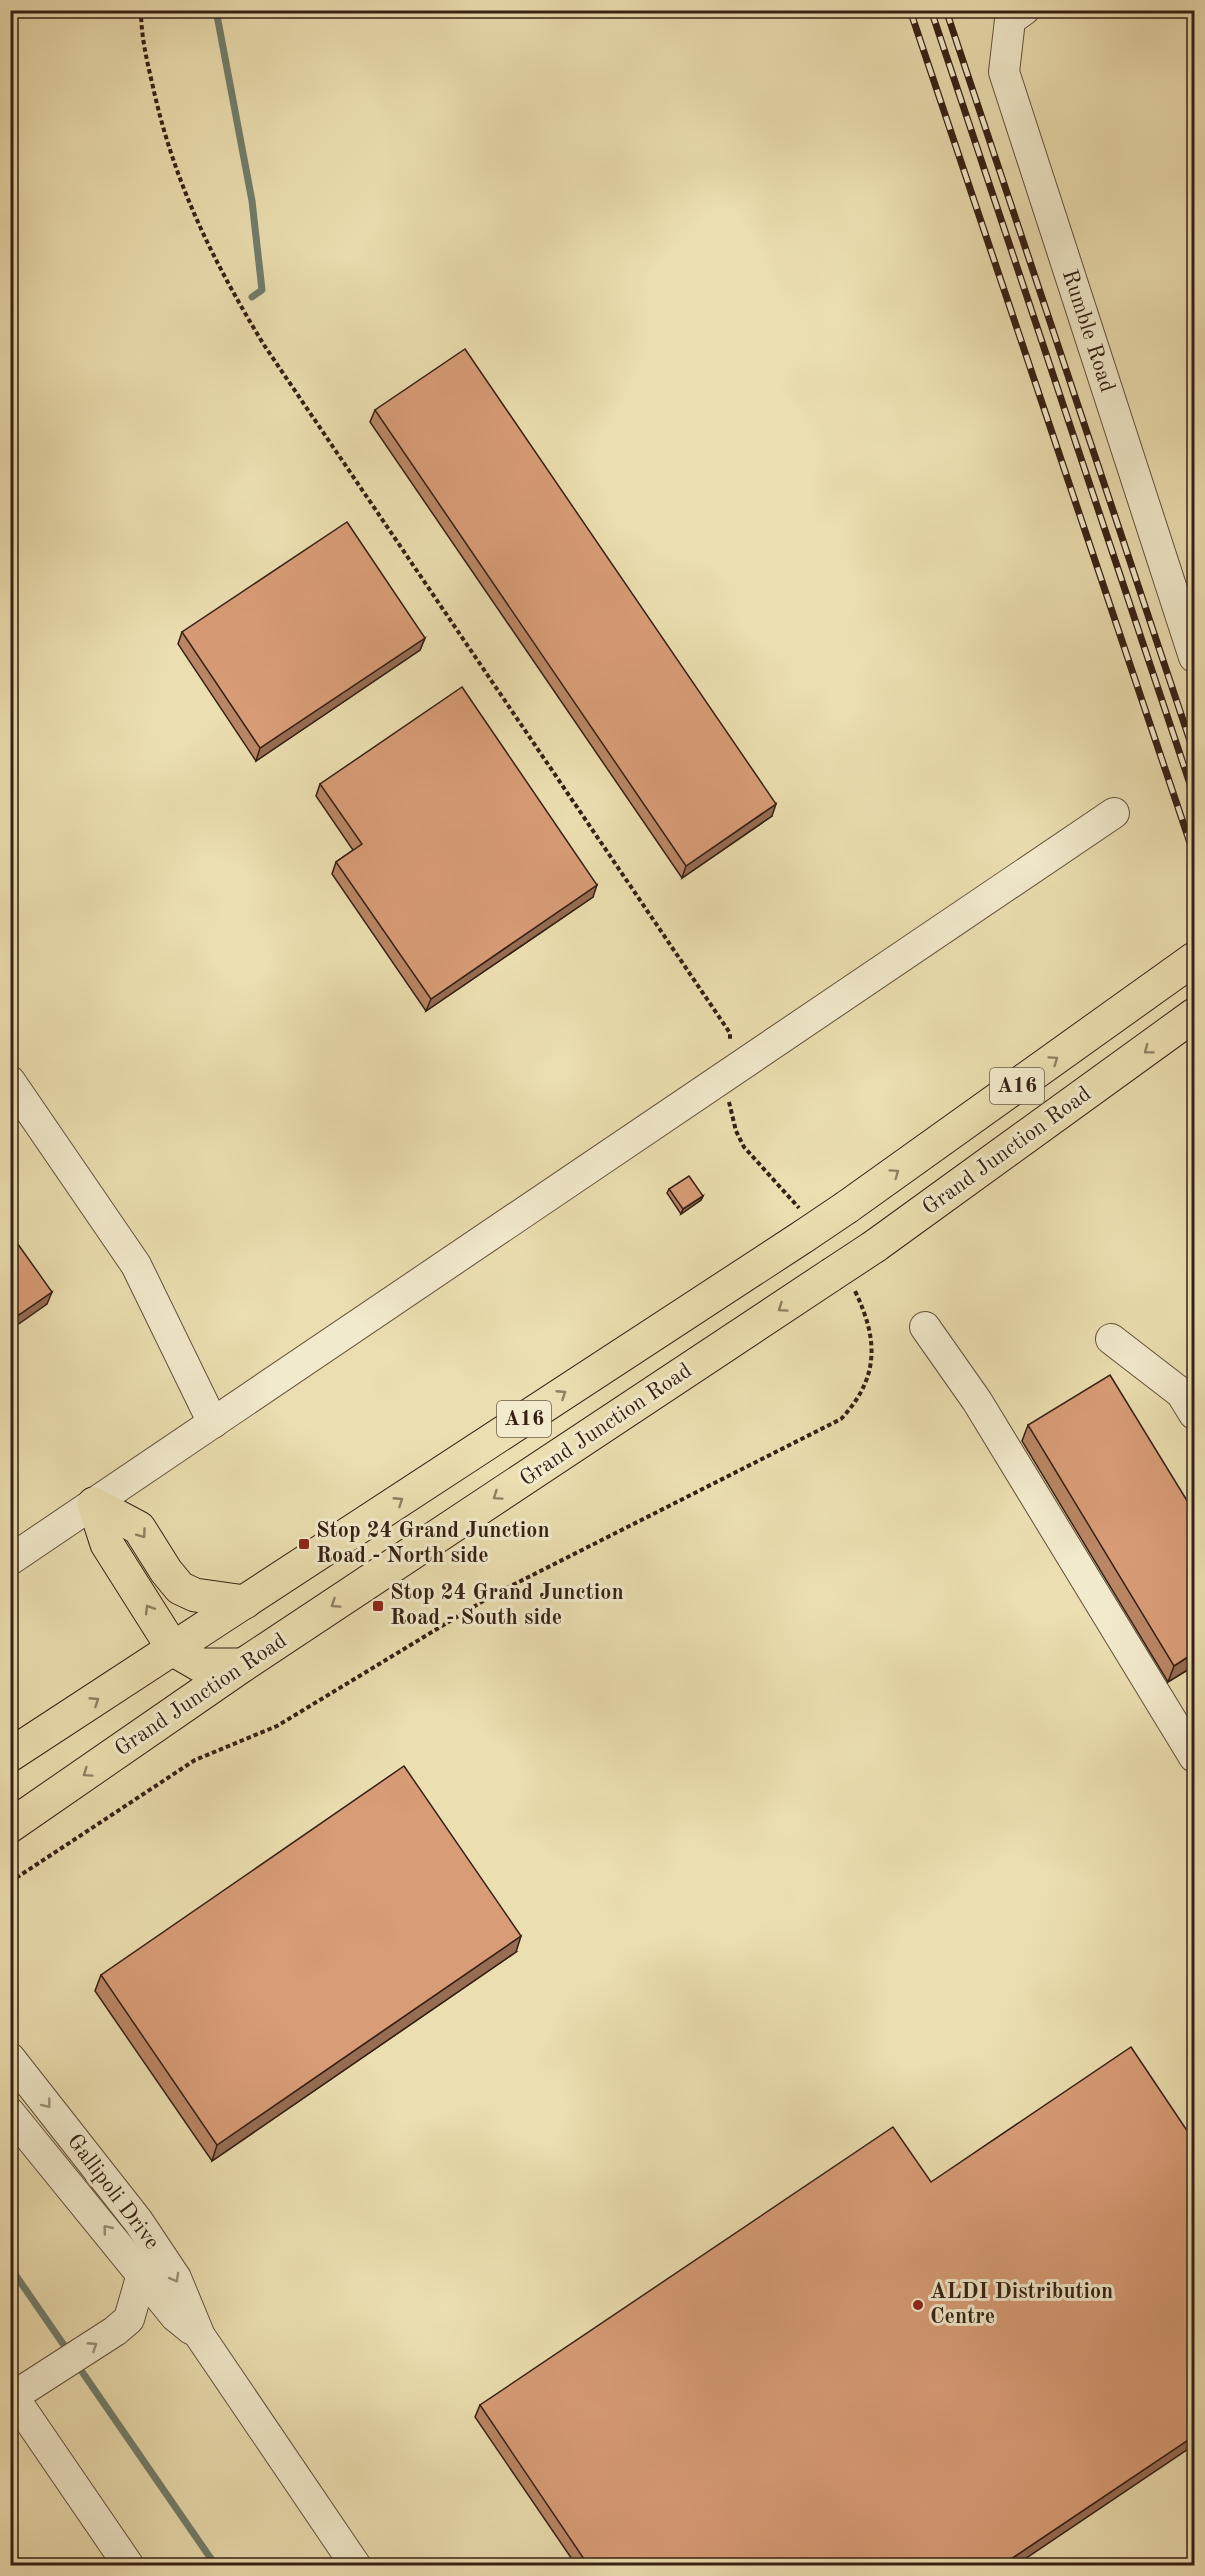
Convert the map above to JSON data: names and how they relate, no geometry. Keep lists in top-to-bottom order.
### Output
{
  "streets": {
    "highway": ["A16", "Grand Junction Road"],
    "street": ["Rumble Road", "Gallipoli Drive"]
  },
  "places": {
    "transit": ["Stop 24 Grand Junction Road - North side", "Stop 24 Grand Junction Road - South side"],
    "other": ["ALDI Distribution Centre"]
  }
}
